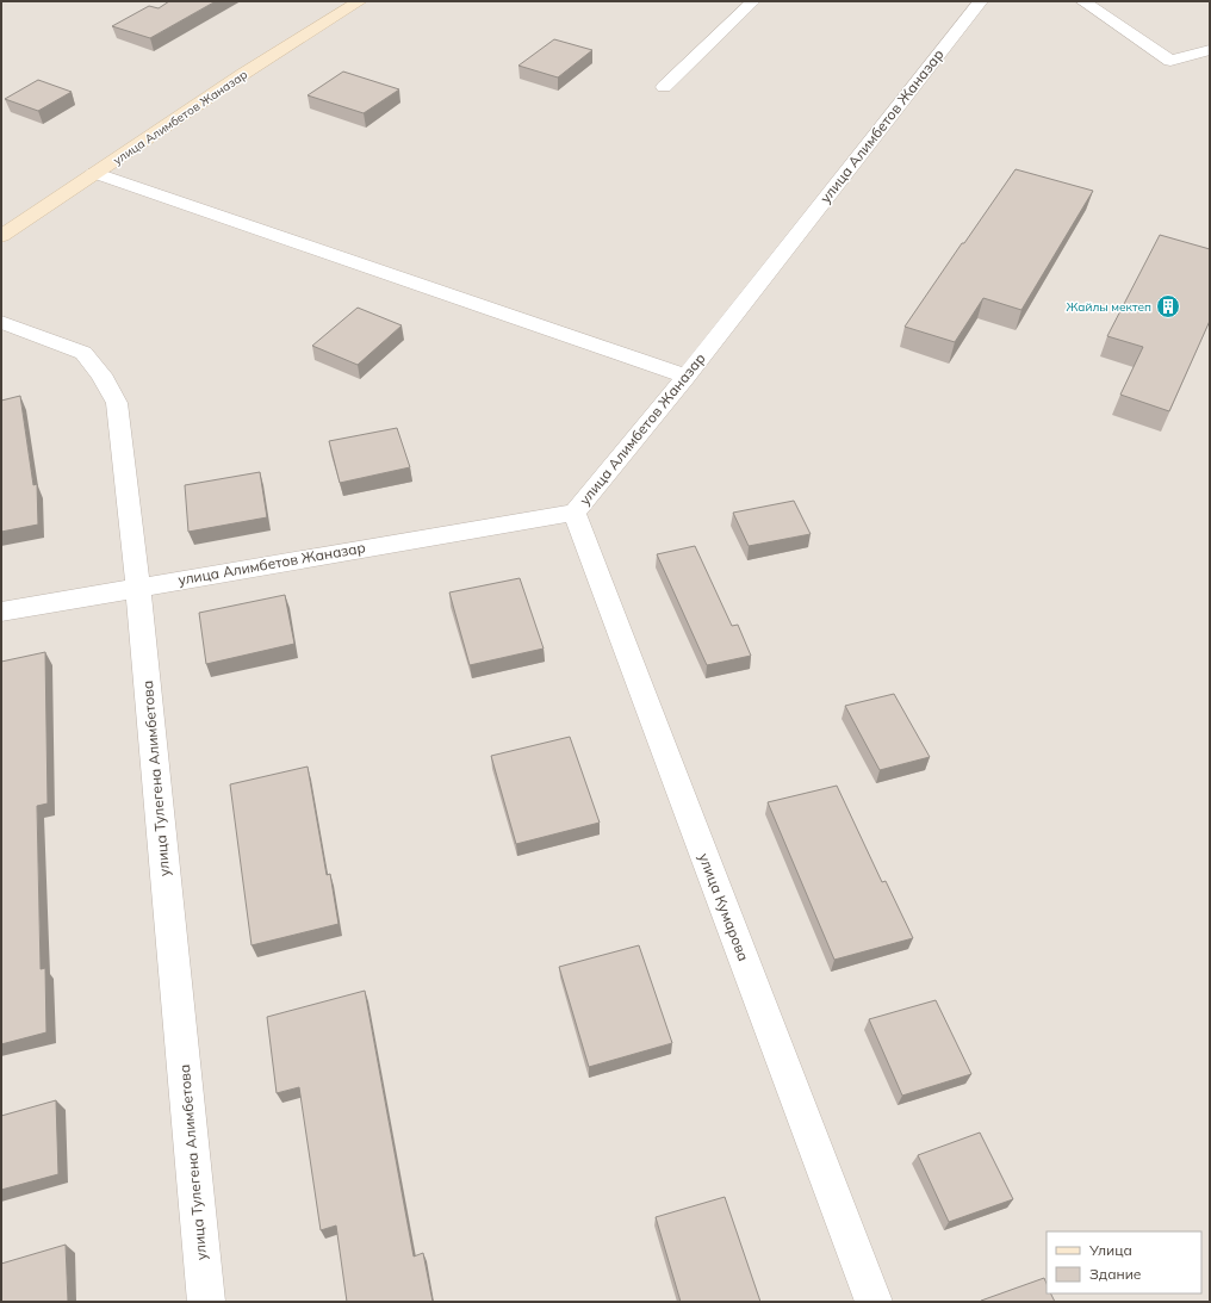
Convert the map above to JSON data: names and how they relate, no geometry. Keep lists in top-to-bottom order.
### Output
{
  "streets": {
    "street": ["улица Алимбетов Жаназар", "улица Тулегена Алимбетова", "улица Кумарова"]
  },
  "crossings": [
    ["улица Алимбетов Жаназар", "улица Тулегена Алимбетова"],
    ["улица Алимбетов Жаназар", "улица Кумарова"]
  ],
  "places": {
    "building": ["Жайлы мектеп"]
  },
  "legend": ["Улица", "Здание"]
}
